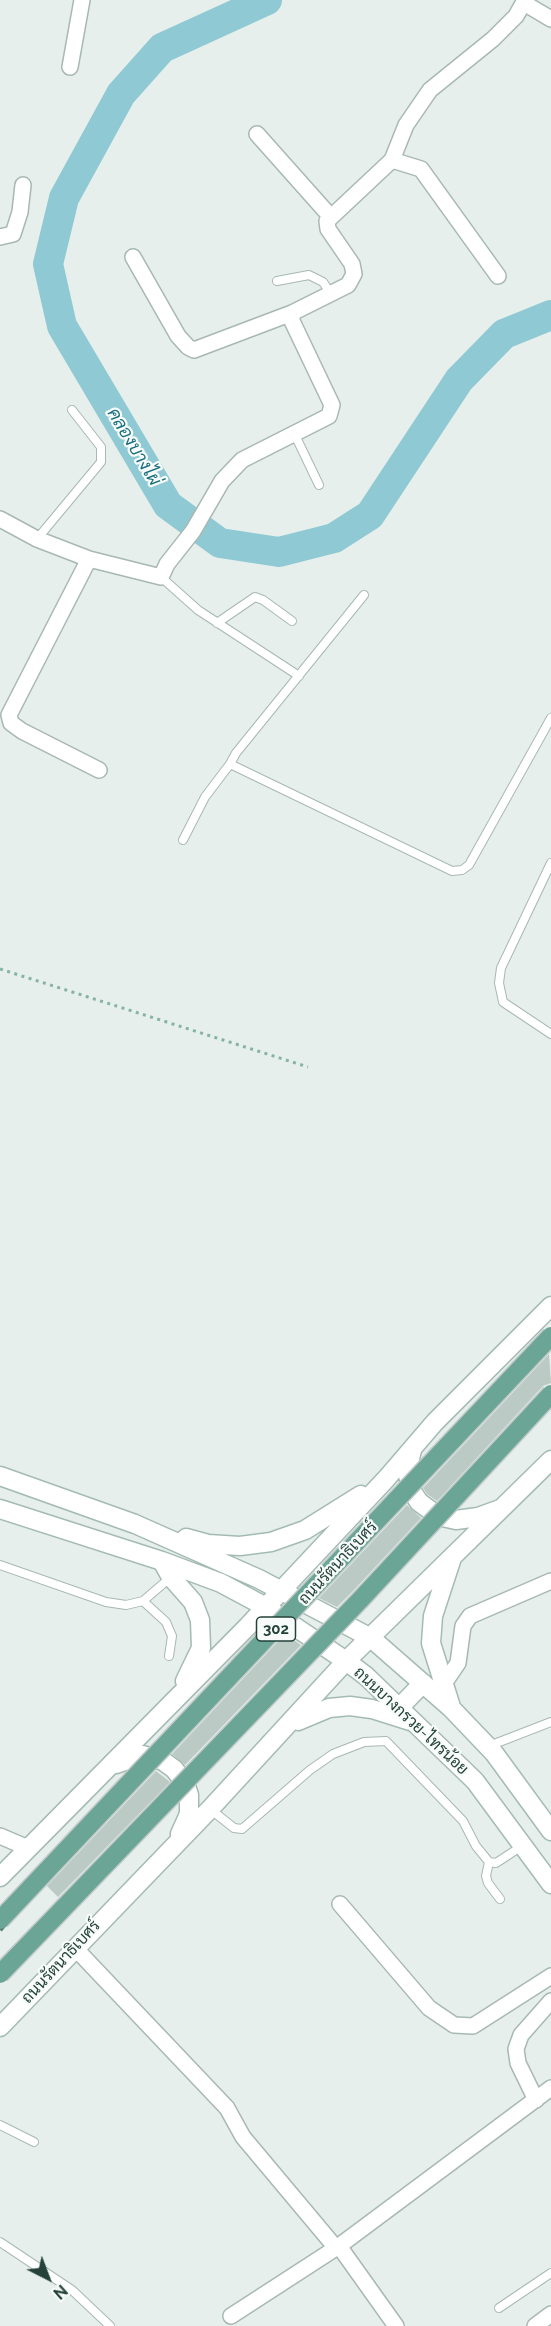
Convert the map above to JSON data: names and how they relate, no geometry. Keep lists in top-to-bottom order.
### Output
{
  "streets": {
    "main road": ["ถนนรัตนาธิเบศร์", "302", "ถนนบางกรวย-ไทรน้อย"]
  },
  "crossings": [
    ["ถนนรัตนาธิเบศร์", "ถนนบางกรวย-ไทรน้อย"]
  ],
  "water": ["คลองบางไผ่"],
  "north": "bottom right"
}
